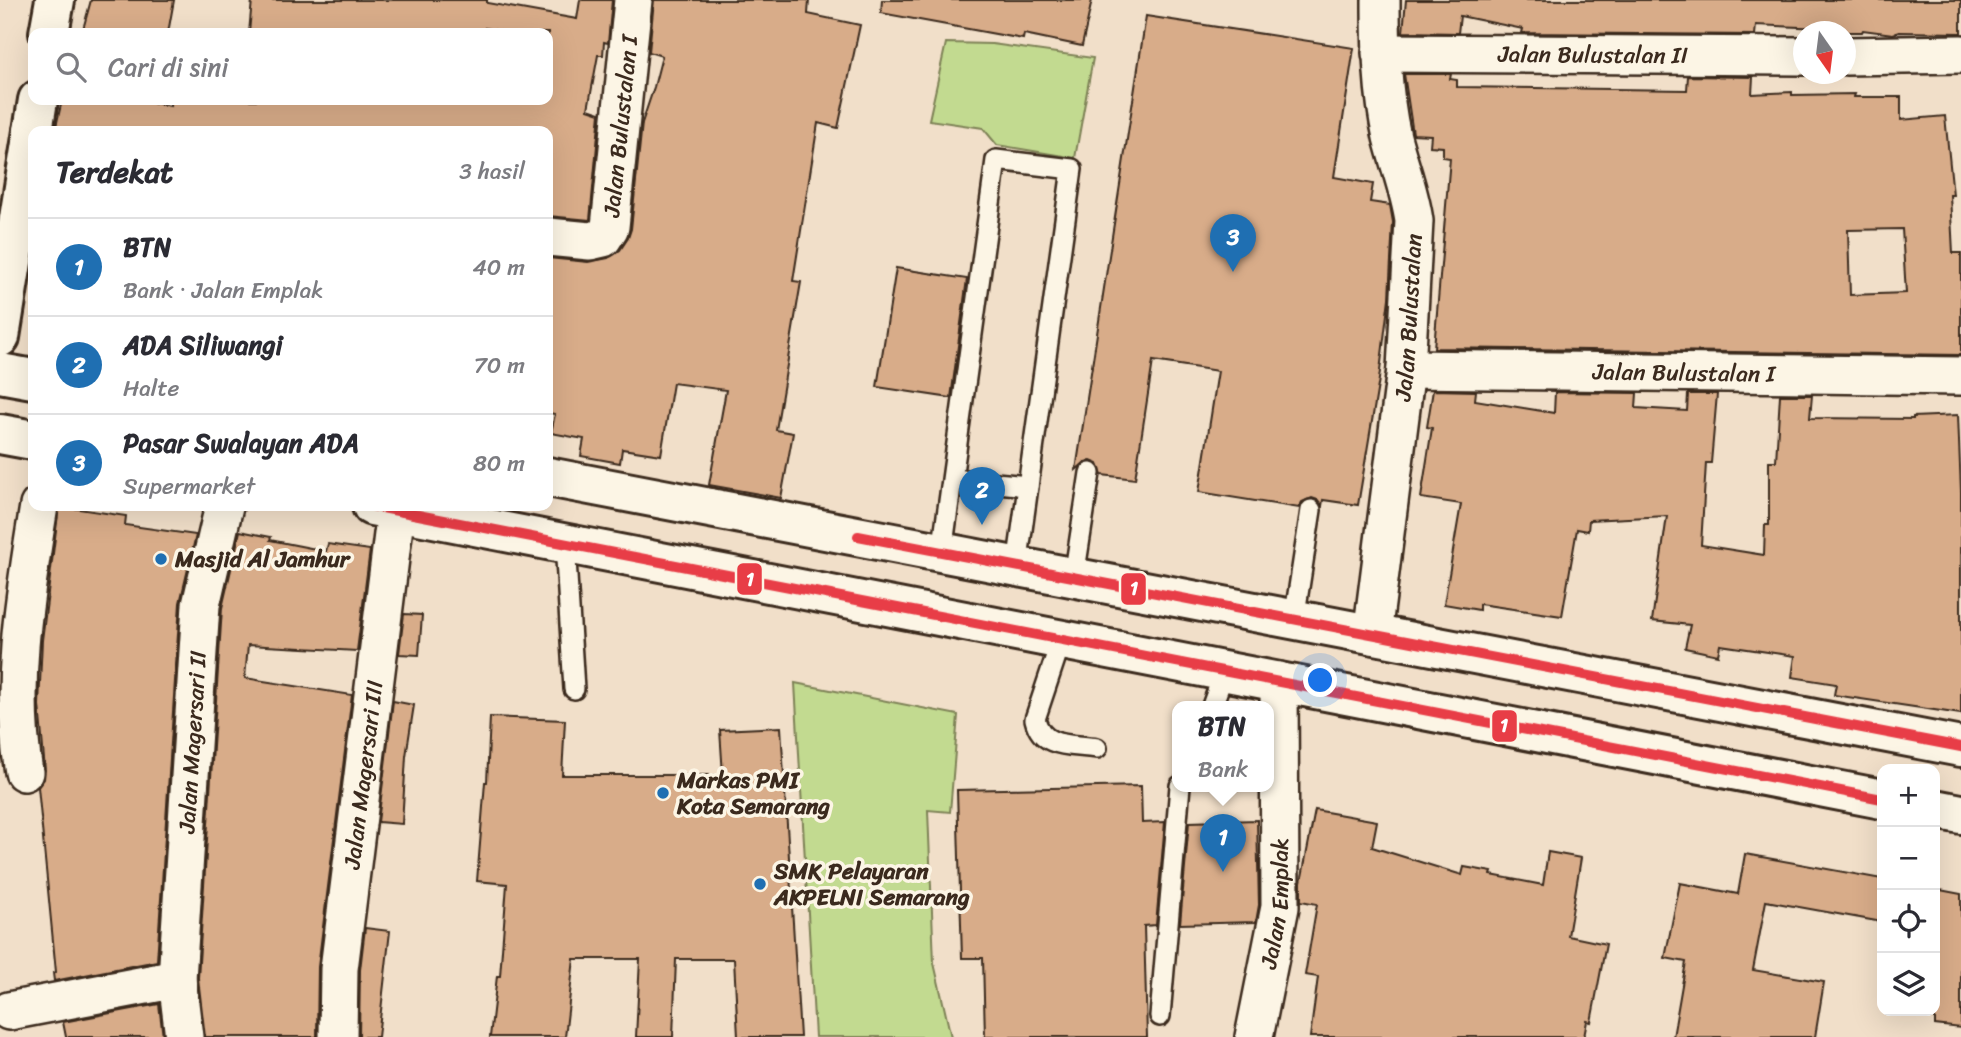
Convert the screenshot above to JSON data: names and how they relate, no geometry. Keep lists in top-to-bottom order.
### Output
{
  "streets": {
    "street": [
      "Jalan Bulustalan II",
      "Jalan Bulustalan I",
      "Jalan Bulustalan",
      "Jalan Magersari II",
      "Jalan Magersari III",
      "Jalan Emplak"
    ]
  },
  "crossings": [
    ["Jalan Bulustalan II", "Jalan Bulustalan"],
    ["Jalan Bulustalan I", "Jalan Bulustalan"]
  ],
  "places": ["Masjid Al Jamhur", "Markas PMI Kota Semarang", "SMK Pelayaran AKPELNI Semarang"],
  "lines": ["transit line 1"],
  "north": "bottom",
  "page": {
    "search": "Cari di sini",
    "heading": ["Terdekat", "3 hasil"],
    "pins": ["3", "2", "1"],
    "list": [
      {
        "mark": "1",
        "name": "BTN",
        "note": "Bank · Jalan Emplak",
        "value": "40 m"
      },
      {
        "mark": "2",
        "name": "ADA Siliwangi",
        "note": "Halte",
        "value": "70 m"
      },
      {
        "mark": "3",
        "name": "Pasar Swalayan ADA",
        "note": "Supermarket",
        "value": "80 m"
      }
    ],
    "popup": ["BTN", "Bank"],
    "map_buttons": ["+", "−"]
  }
}
